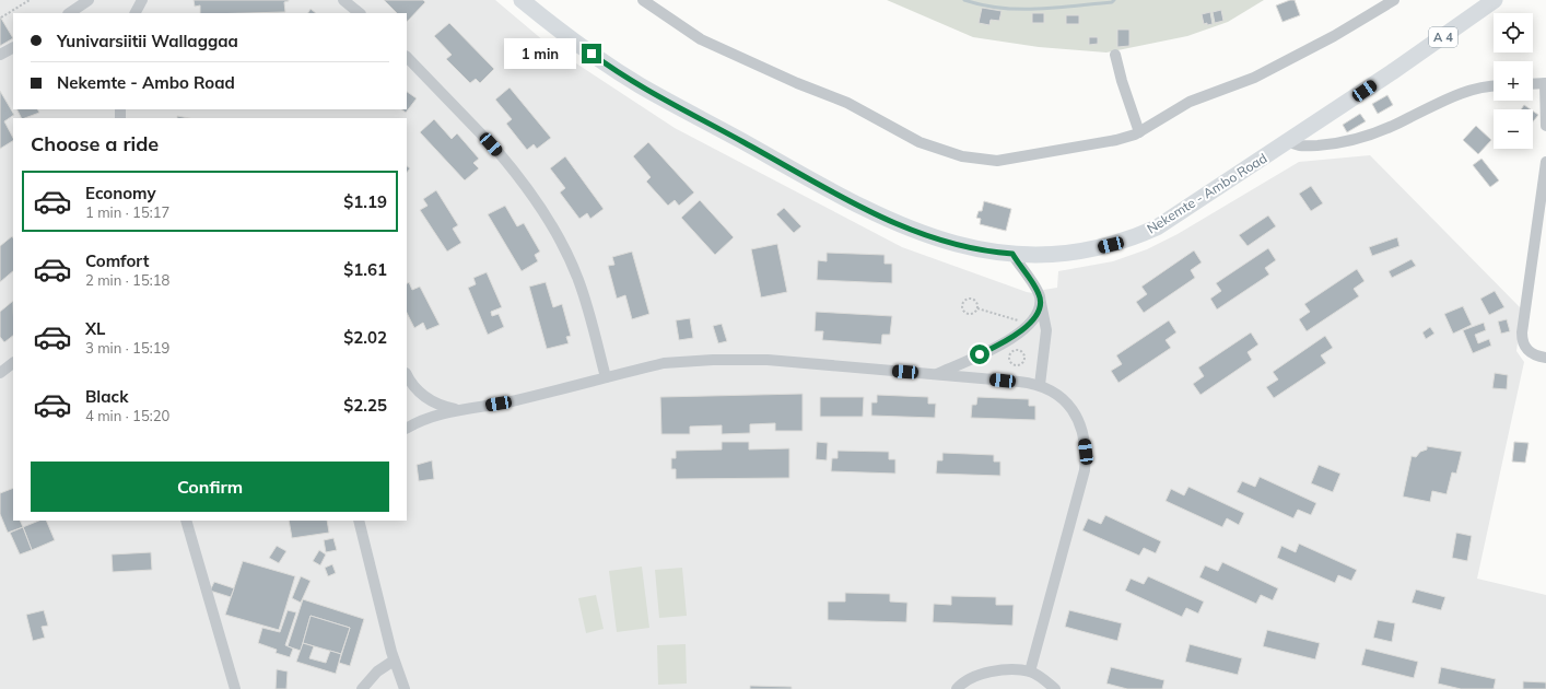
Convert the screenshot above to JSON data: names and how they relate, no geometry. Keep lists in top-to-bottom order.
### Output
{
  "streets": {
    "highway": ["A 4", "Nekemte - Ambo Road"]
  },
  "page": {
    "map_buttons": ["+", "−"],
    "banner": ["Yunivarsiitii Wallaggaa", "Nekemte - Ambo Road"],
    "bubble": "1 min",
    "heading": "Choose a ride",
    "list": [
      {
        "name": "Economy",
        "note": "1 min · 15:17",
        "value": "$1.19"
      },
      {
        "name": "Comfort",
        "note": "2 min · 15:18",
        "value": "$1.61"
      },
      {
        "name": "XL",
        "note": "3 min · 15:19",
        "value": "$2.02"
      },
      {
        "name": "Black",
        "note": "4 min · 15:20",
        "value": "$2.25"
      }
    ],
    "buttons": "Confirm"
  }
}
